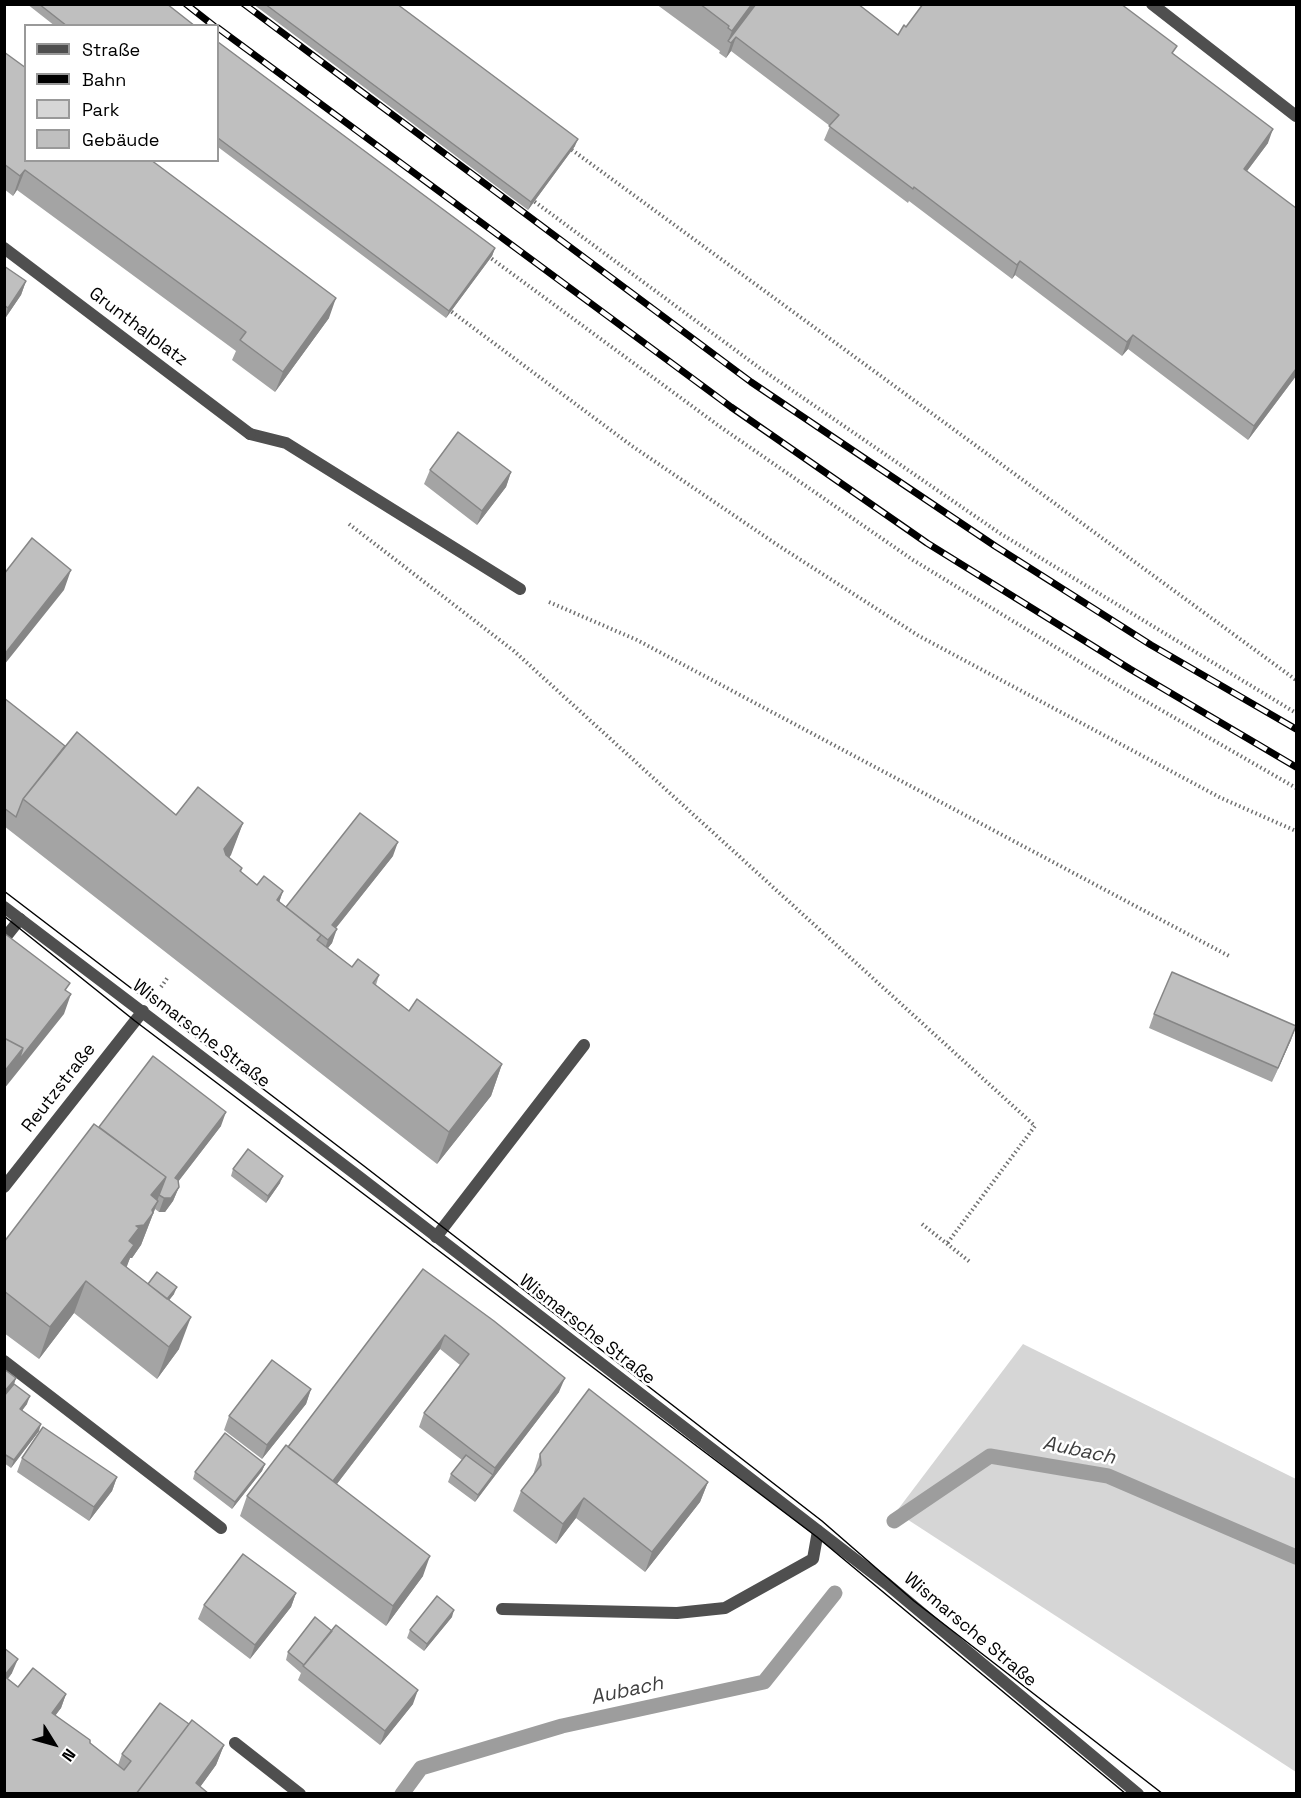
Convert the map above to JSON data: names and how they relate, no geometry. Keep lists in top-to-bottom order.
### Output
{
  "streets": {
    "street": ["Grunthalplatz", "Wismarsche Straße", "Reutzstraße"]
  },
  "crossings": [
    ["Wismarsche Straße", "Reutzstraße"]
  ],
  "water": ["Aubach"],
  "legend": [
    "Straße",
    "Bahn",
    "Park",
    "Gebäude"
  ],
  "north": "bottom right"
}
